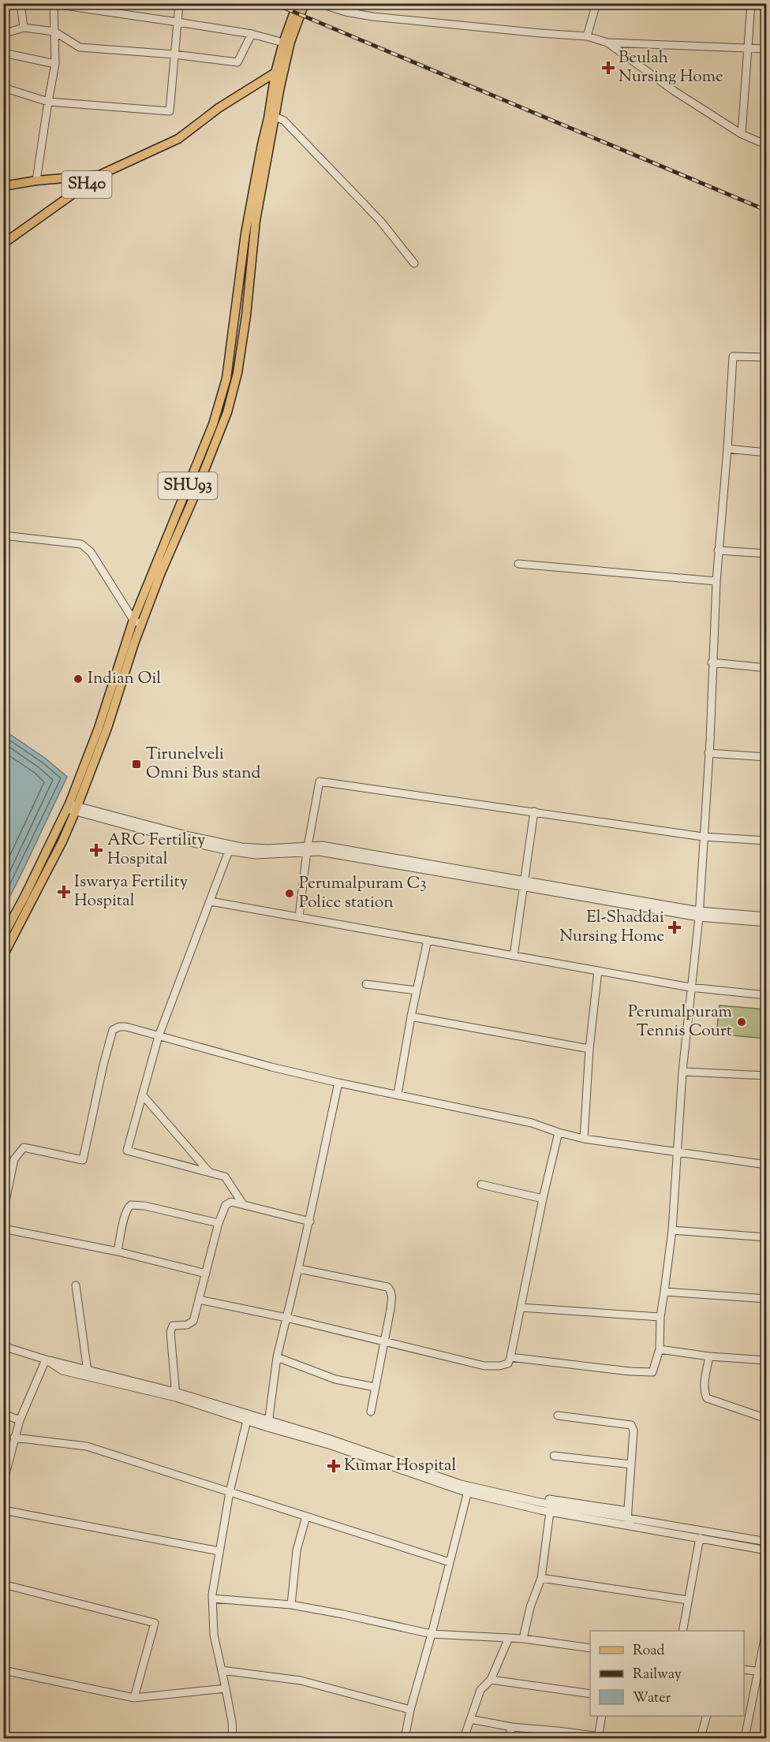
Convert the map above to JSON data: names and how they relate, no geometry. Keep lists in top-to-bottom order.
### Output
{
  "streets": {
    "main road": ["SH40", "SHU93"]
  },
  "crossings": [
    ["SH40", "SHU93"]
  ],
  "places": {
    "health": [
      "Beulah Nursing Home",
      "ARC Fertility Hospital",
      "Iswarya Fertility Hospital",
      "El-Shaddai Nursing Home",
      "Kumar Hospital"
    ],
    "other": ["Indian Oil", "Perumalpuram C3 Police station", "Perumalpuram Tennis Court"],
    "transit": ["Tirunelveli Omni Bus stand"]
  },
  "legend": ["Road", "Railway", "Water"]
}
